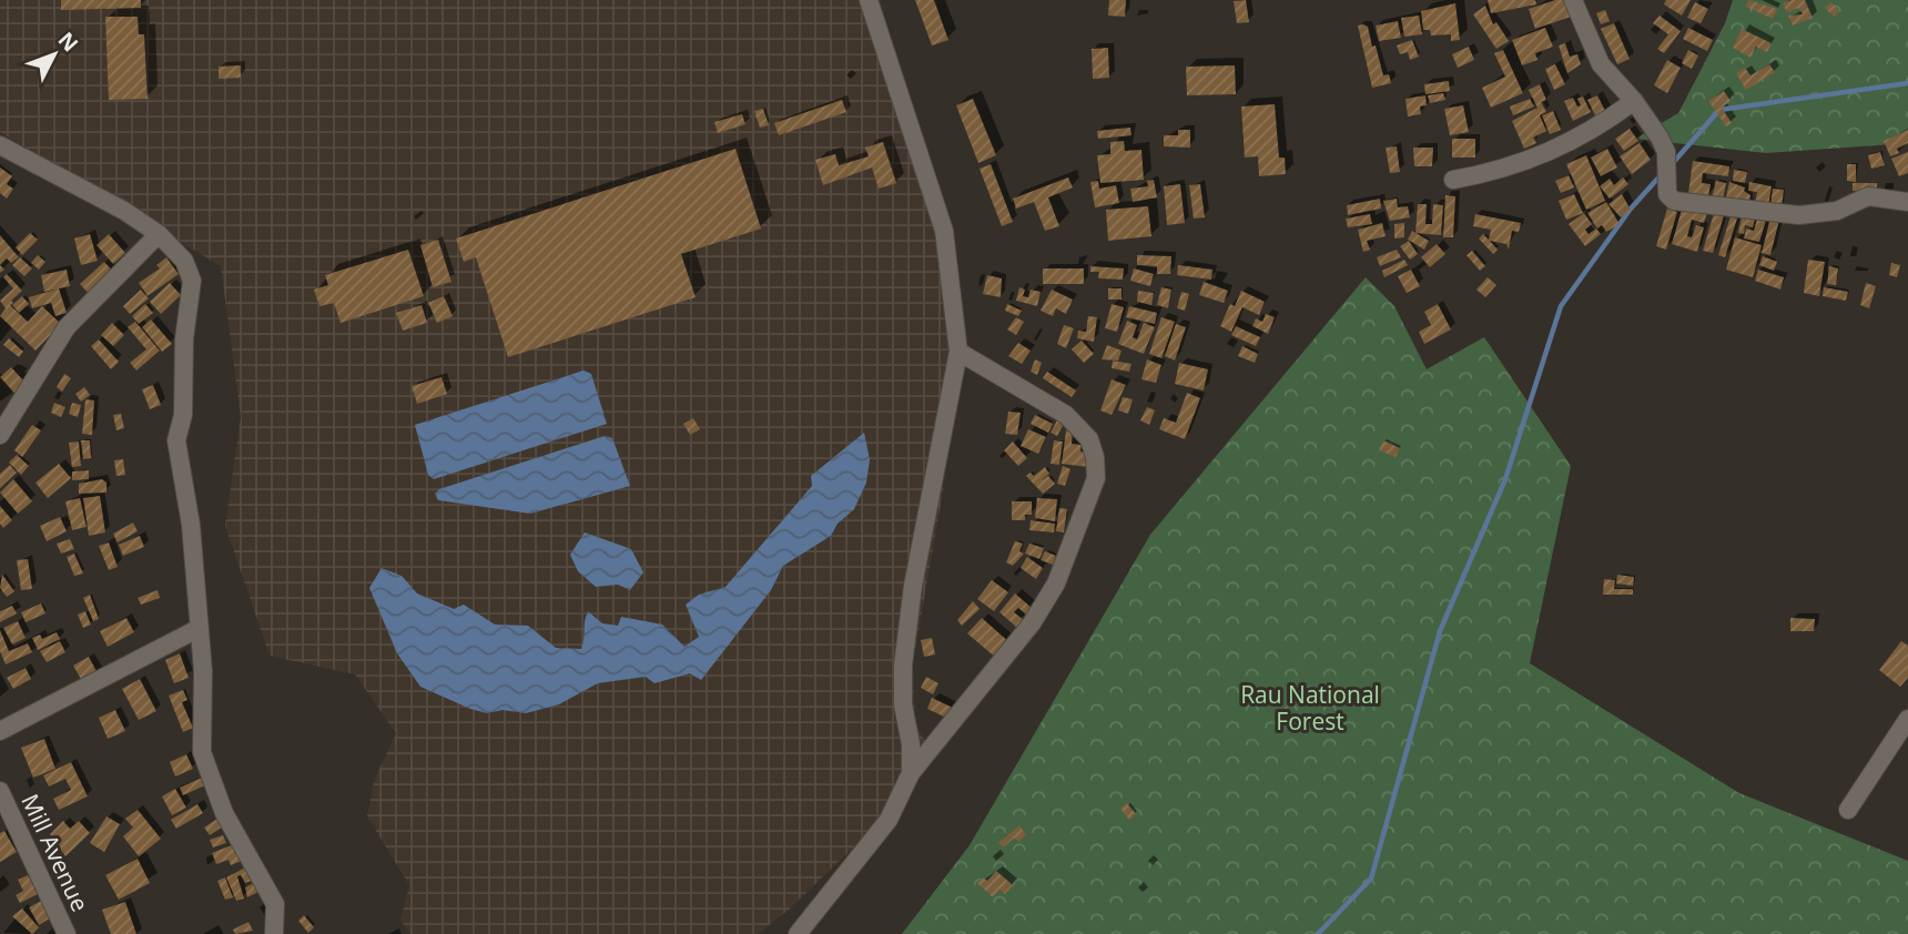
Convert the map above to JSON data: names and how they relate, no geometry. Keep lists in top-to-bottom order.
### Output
{
  "streets": {
    "street": ["Mill Avenue"]
  },
  "parks": ["Rau National Forest"],
  "north": "top right"
}
